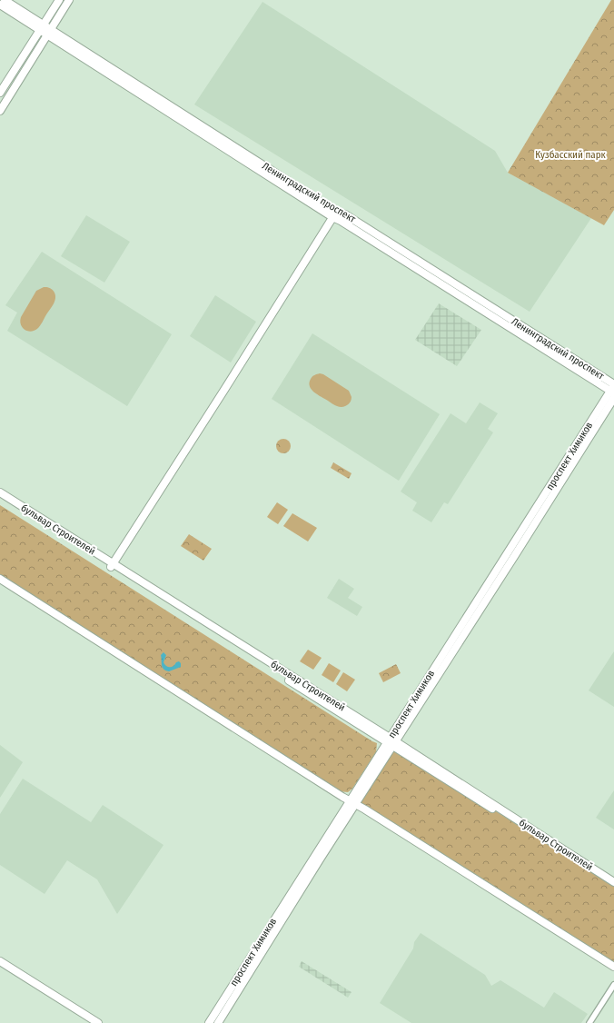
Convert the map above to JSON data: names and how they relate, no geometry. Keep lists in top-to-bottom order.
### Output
{
  "streets": {
    "main road": ["Ленинградский проспект", "проспект Химиков", "бульвар Строителей"]
  },
  "crossings": [
    ["Ленинградский проспект", "проспект Химиков"],
    ["проспект Химиков", "бульвар Строителей"]
  ],
  "parks": ["Кузбасский парк"]
}
